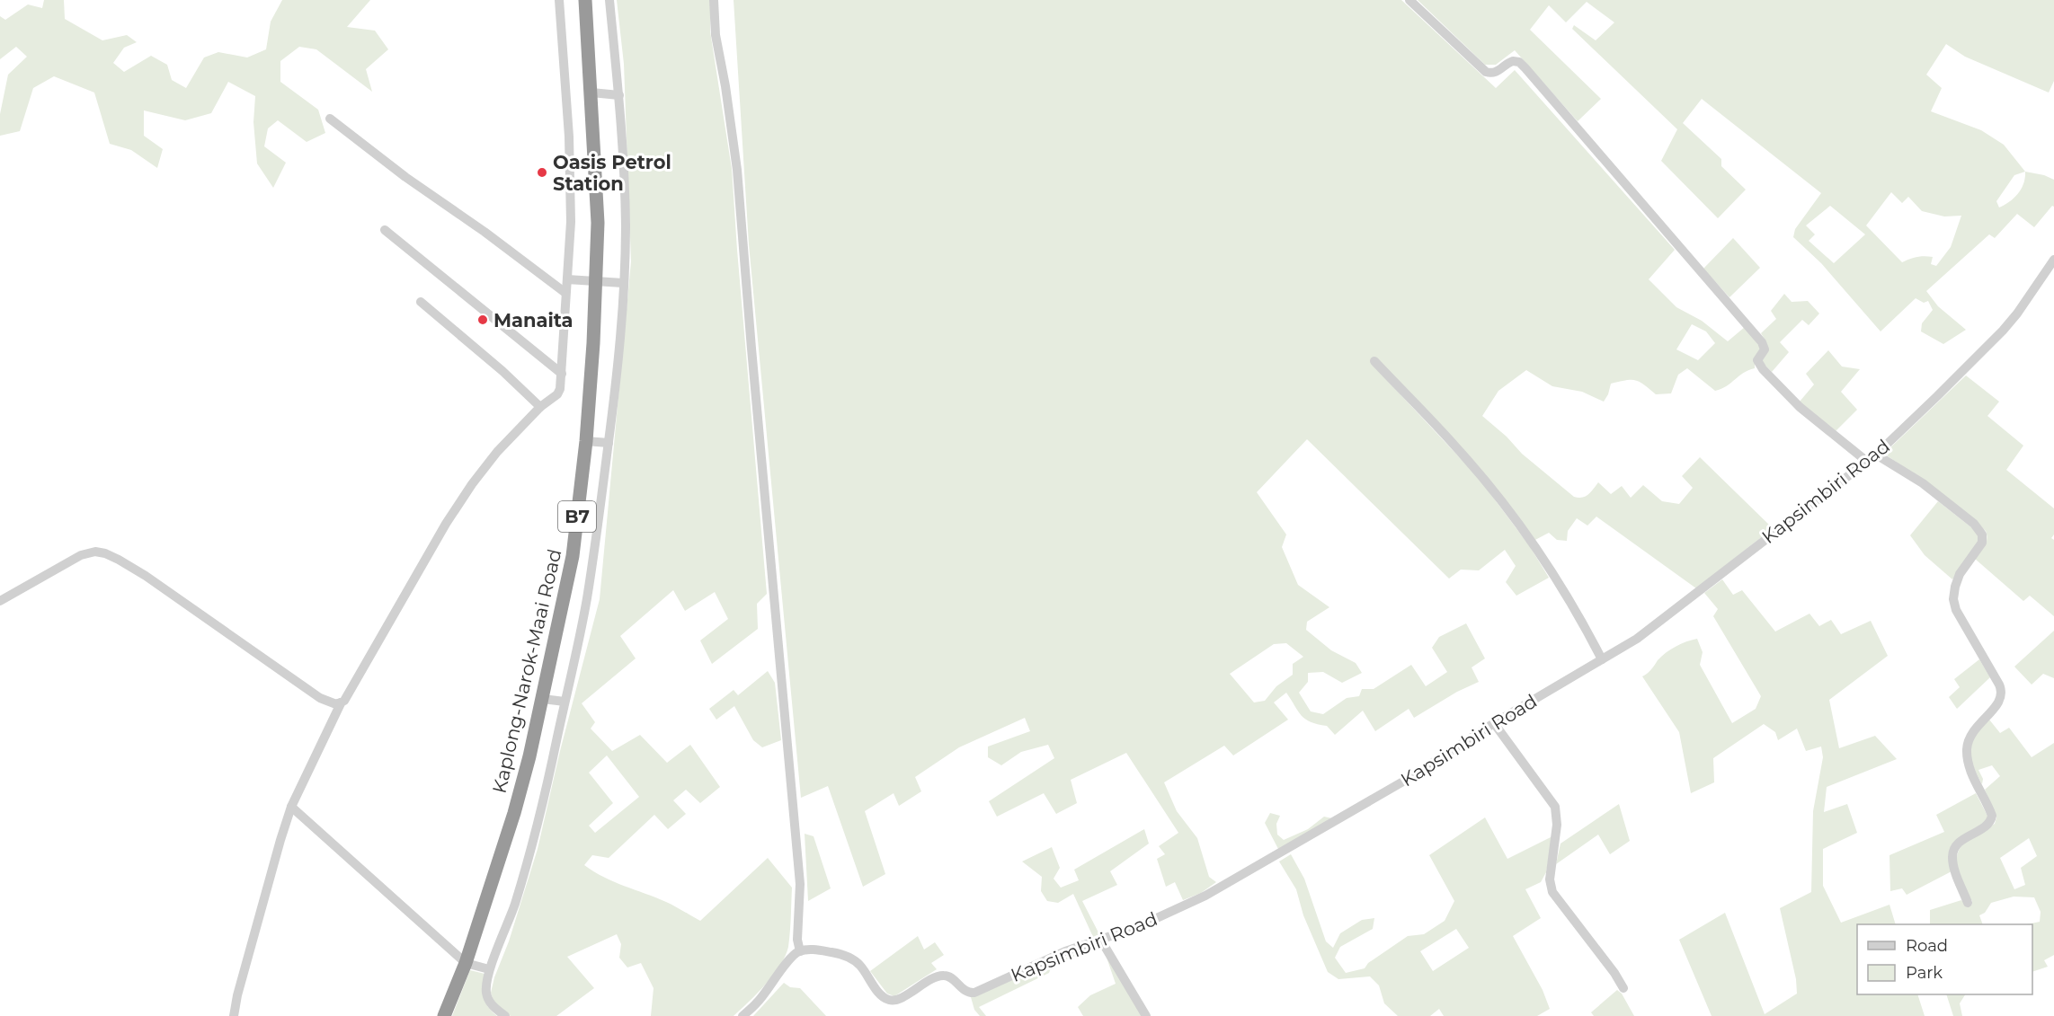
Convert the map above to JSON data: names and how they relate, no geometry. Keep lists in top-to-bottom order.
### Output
{
  "streets": {
    "highway": ["B7", "Kaplong-Narok-Maai Road"],
    "street": ["Kapsimbiri Road"]
  },
  "places": ["Oasis Petrol Station", "Manaita"],
  "legend": ["Road", "Park"]
}
